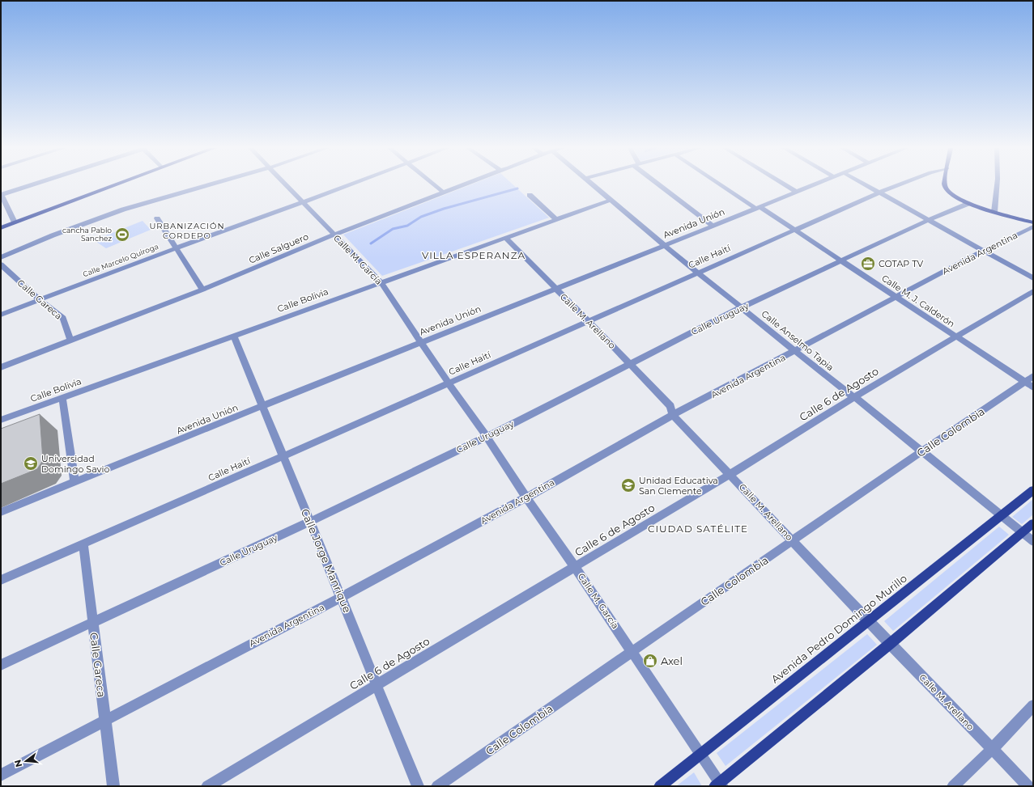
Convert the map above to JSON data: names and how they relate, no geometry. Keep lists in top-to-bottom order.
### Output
{
  "streets": {
    "main road": ["Avenida Pedro Domingo Murillo"],
    "street": [
      "Avenida Unión",
      "Calle Salguero",
      "Avenida Argentina",
      "Calle Haití",
      "Calle M. García",
      "Calle Marcelo Quiroga",
      "Calle Gareca",
      "Calle Bolivia",
      "Calle M. J. Calderón",
      "Calle Uruguay",
      "Calle M. Arellano",
      "Calle Anselmo Tapia",
      "Calle 6 de Agosto",
      "Calle Colombia",
      "Calle Jorge Manrique"
    ]
  },
  "crossings": [
    ["Avenida Unión", "Calle M. García"],
    ["Avenida Unión", "Calle M. J. Calderón"],
    ["Avenida Unión", "Calle M. Arellano"],
    ["Avenida Unión", "Calle Anselmo Tapia"],
    ["Avenida Unión", "Calle Jorge Manrique"],
    ["Calle Salguero", "Calle M. García"],
    ["Calle Salguero", "Calle Gareca"],
    ["Avenida Argentina", "Calle M. García"],
    ["Avenida Argentina", "Calle Gareca"],
    ["Avenida Argentina", "Calle M. J. Calderón"],
    ["Avenida Argentina", "Calle M. Arellano"],
    ["Avenida Argentina", "Calle Anselmo Tapia"],
    ["Avenida Argentina", "Calle Jorge Manrique"],
    ["Calle Haití", "Calle M. García"],
    ["Calle Haití", "Calle Gareca"],
    ["Calle Haití", "Calle M. J. Calderón"],
    ["Calle Haití", "Calle M. Arellano"],
    ["Calle Haití", "Calle Anselmo Tapia"],
    ["Calle Haití", "Calle Jorge Manrique"],
    ["Calle M. García", "Calle Marcelo Quiroga"],
    ["Calle M. García", "Calle Bolivia"],
    ["Calle M. García", "Calle Uruguay"],
    ["Calle M. García", "Calle 6 de Agosto"],
    ["Calle M. García", "Calle Colombia"],
    ["Calle M. García", "Avenida Pedro Domingo Murillo"],
    ["Calle Marcelo Quiroga", "Calle Gareca"],
    ["Calle Gareca", "Calle Uruguay"],
    ["Calle Bolivia", "Calle M. Arellano"],
    ["Calle Bolivia", "Calle Anselmo Tapia"],
    ["Calle Bolivia", "Calle Jorge Manrique"],
    ["Calle M. J. Calderón", "Calle Uruguay"],
    ["Calle M. J. Calderón", "Calle 6 de Agosto"],
    ["Calle M. J. Calderón", "Calle Colombia"],
    ["Calle Uruguay", "Calle M. Arellano"],
    ["Calle Uruguay", "Calle Anselmo Tapia"],
    ["Calle Uruguay", "Calle Jorge Manrique"],
    ["Calle M. Arellano", "Calle 6 de Agosto"],
    ["Calle M. Arellano", "Calle Colombia"],
    ["Calle M. Arellano", "Avenida Pedro Domingo Murillo"],
    ["Calle Anselmo Tapia", "Calle 6 de Agosto"],
    ["Calle Anselmo Tapia", "Calle Colombia"],
    ["Calle Anselmo Tapia", "Avenida Pedro Domingo Murillo"],
    ["Calle 6 de Agosto", "Calle Jorge Manrique"]
  ],
  "districts": ["URBANIZACIÓN CORDEPO", "VILLA ESPERANZA", "CIUDAD SATÉLITE"],
  "places": {
    "sports": ["cancha Pablo Sanchez"],
    "office": ["COTAP TV"],
    "school or university": ["Universidad Domingo Savio", "Unidad Educativa San Clemente"],
    "shop": ["Axel"]
  },
  "north": "left"
}
